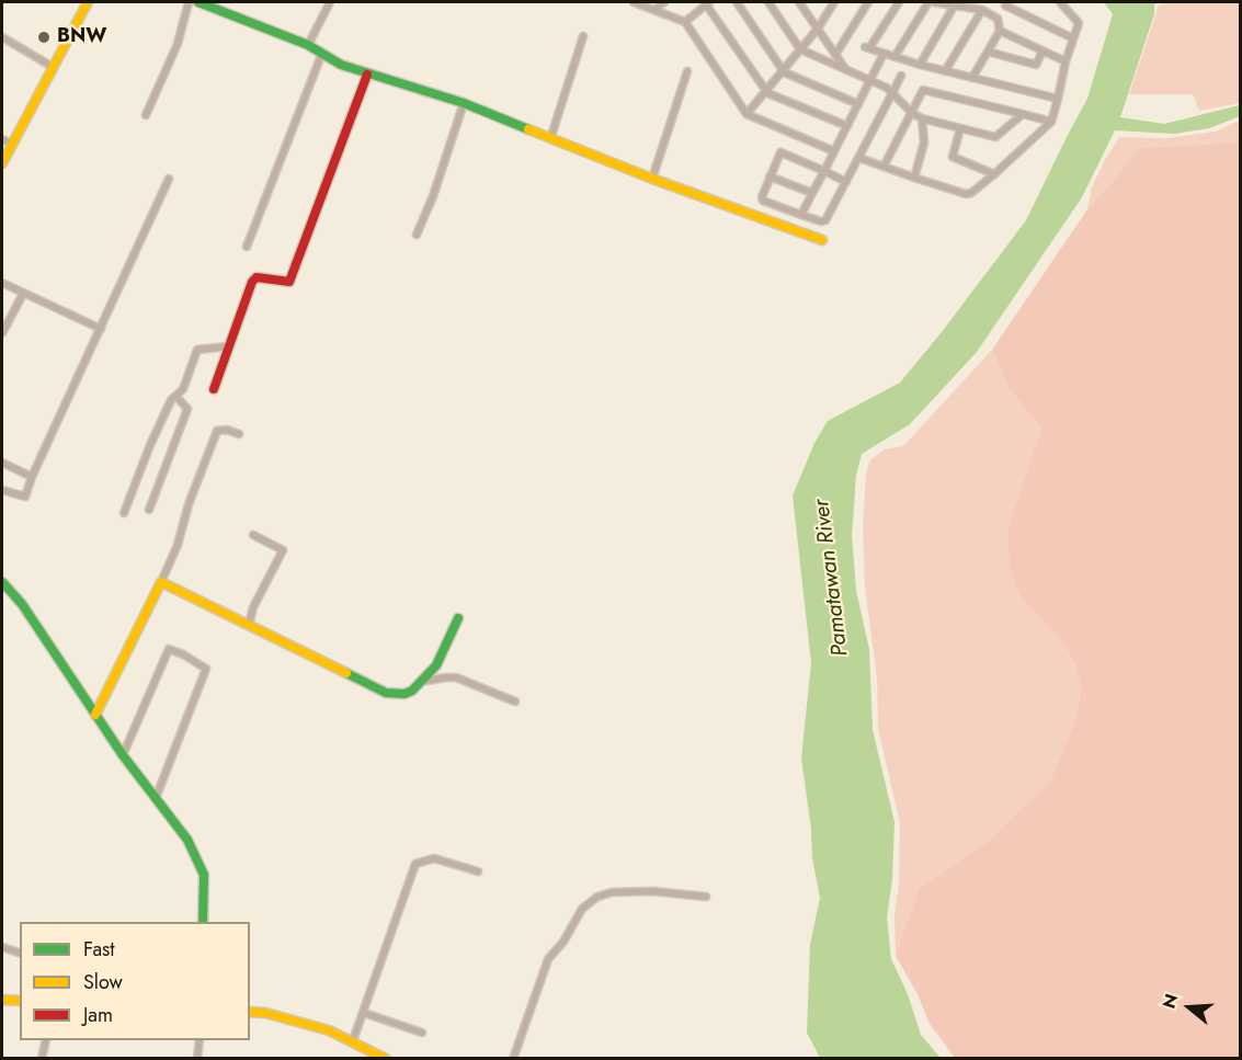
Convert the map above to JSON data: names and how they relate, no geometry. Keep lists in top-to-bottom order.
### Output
{
  "water": ["Pamatawan River"],
  "places": ["BNW"],
  "legend": ["Fast", "Slow", "Jam"],
  "north": "left"
}
